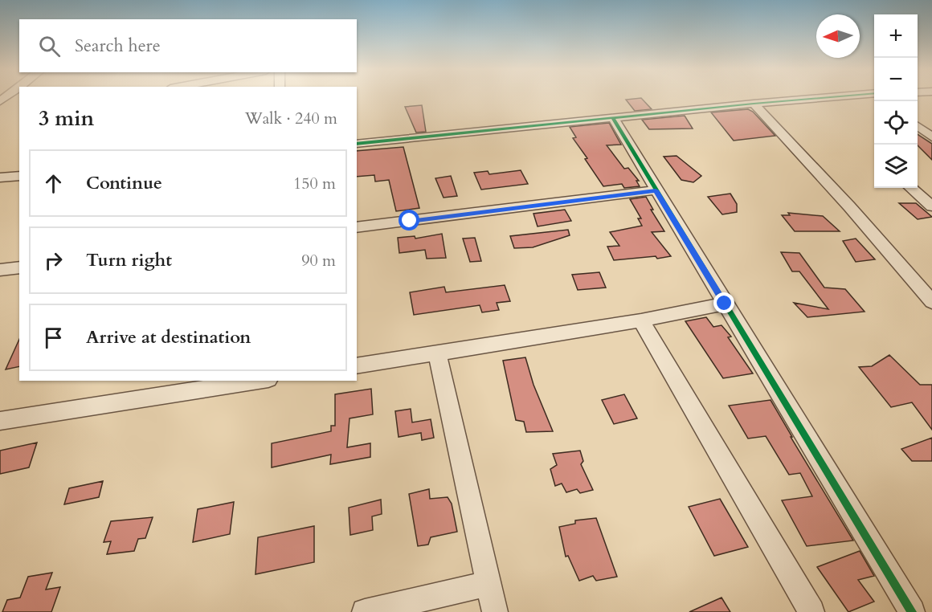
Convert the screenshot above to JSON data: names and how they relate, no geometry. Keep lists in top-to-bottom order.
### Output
{
  "north": "left",
  "page": {
    "map_buttons": ["+", "−"],
    "search": "Search here",
    "heading": ["3 min", "Walk · 240 m"],
    "list": [
      ["Continue", "150 m"],
      ["Turn right", "90 m"],
      "Arrive at destination"
    ]
  }
}
